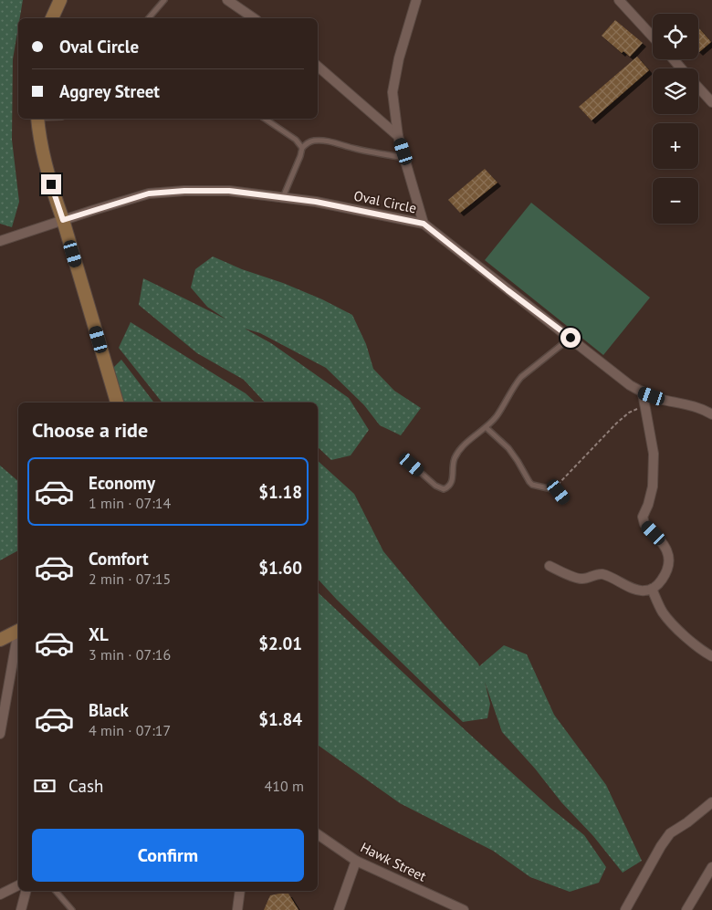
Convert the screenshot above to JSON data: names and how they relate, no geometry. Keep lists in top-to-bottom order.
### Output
{
  "streets": {
    "street": ["Oval Circle", "Hawk Street"]
  },
  "page": {
    "map_buttons": ["+", "−"],
    "banner": ["Oval Circle", "Aggrey Street"],
    "heading": "Choose a ride",
    "list": [
      {
        "name": "Economy",
        "note": "1 min · 07:14",
        "value": "$1.18"
      },
      {
        "name": "Comfort",
        "note": "2 min · 07:15",
        "value": "$1.60"
      },
      {
        "name": "XL",
        "note": "3 min · 07:16",
        "value": "$2.01"
      },
      {
        "name": "Black",
        "note": "4 min · 07:17",
        "value": "$1.84"
      }
    ],
    "pay": ["Cash", "410 m"],
    "buttons": "Confirm"
  }
}
